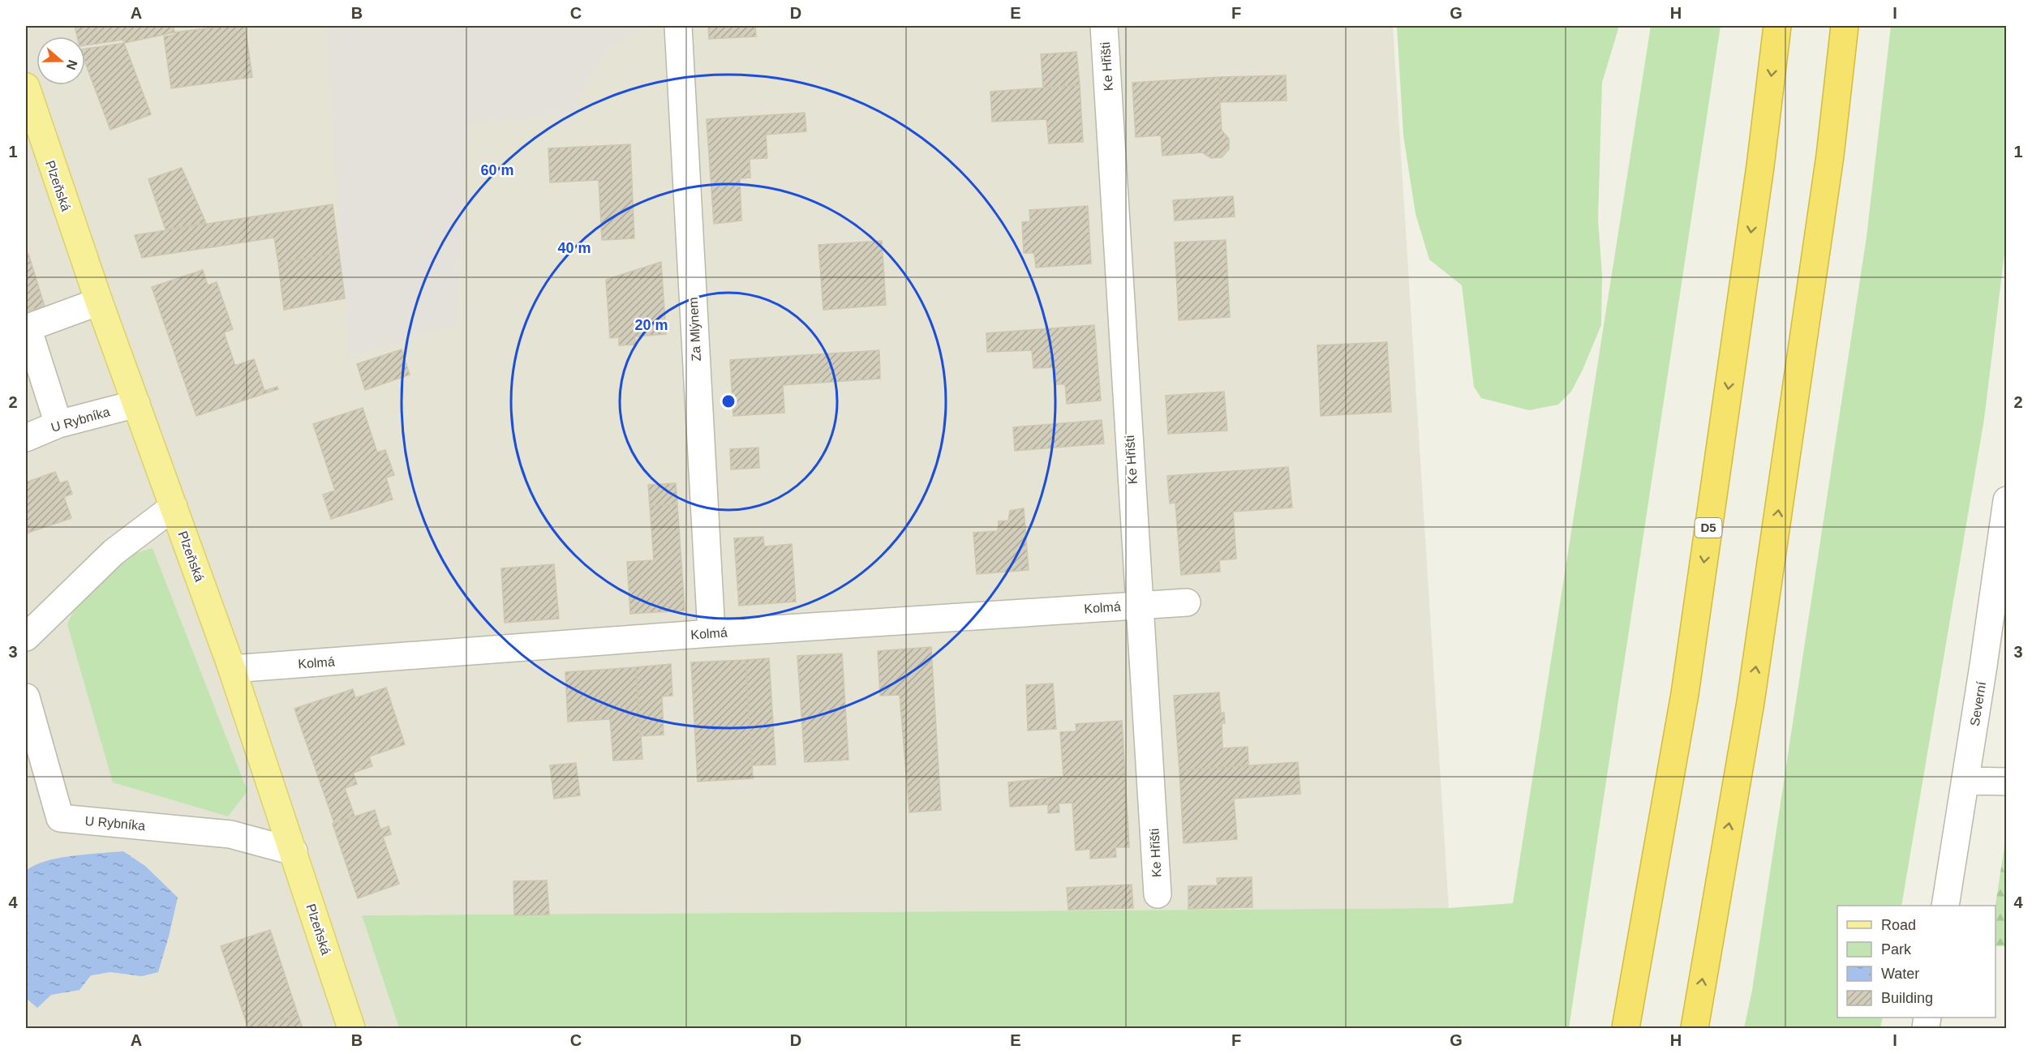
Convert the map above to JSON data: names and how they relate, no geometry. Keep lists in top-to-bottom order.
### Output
{
  "streets": {
    "highway": ["D5"],
    "main road": ["Plzeňská"],
    "street": [
      "Ke Hřišti",
      "Za Mlýnem",
      "U Rybníka",
      "Kolmá",
      "Severní"
    ]
  },
  "crossings": [
    ["Ke Hřišti", "Kolmá"],
    ["Plzeňská", "U Rybníka"],
    ["Plzeňská", "Kolmá"],
    ["Za Mlýnem", "Kolmá"]
  ],
  "legend": [
    "Road",
    "Park",
    "Water",
    "Building"
  ],
  "north": "right",
  "grid": {
    "columns": [
      "A",
      "B",
      "C",
      "D",
      "E",
      "F",
      "G",
      "H",
      "I"
    ],
    "rows": [
      "1",
      "2",
      "3",
      "4"
    ]
  },
  "rings": ["60 m", "40 m", "20 m"]
}
